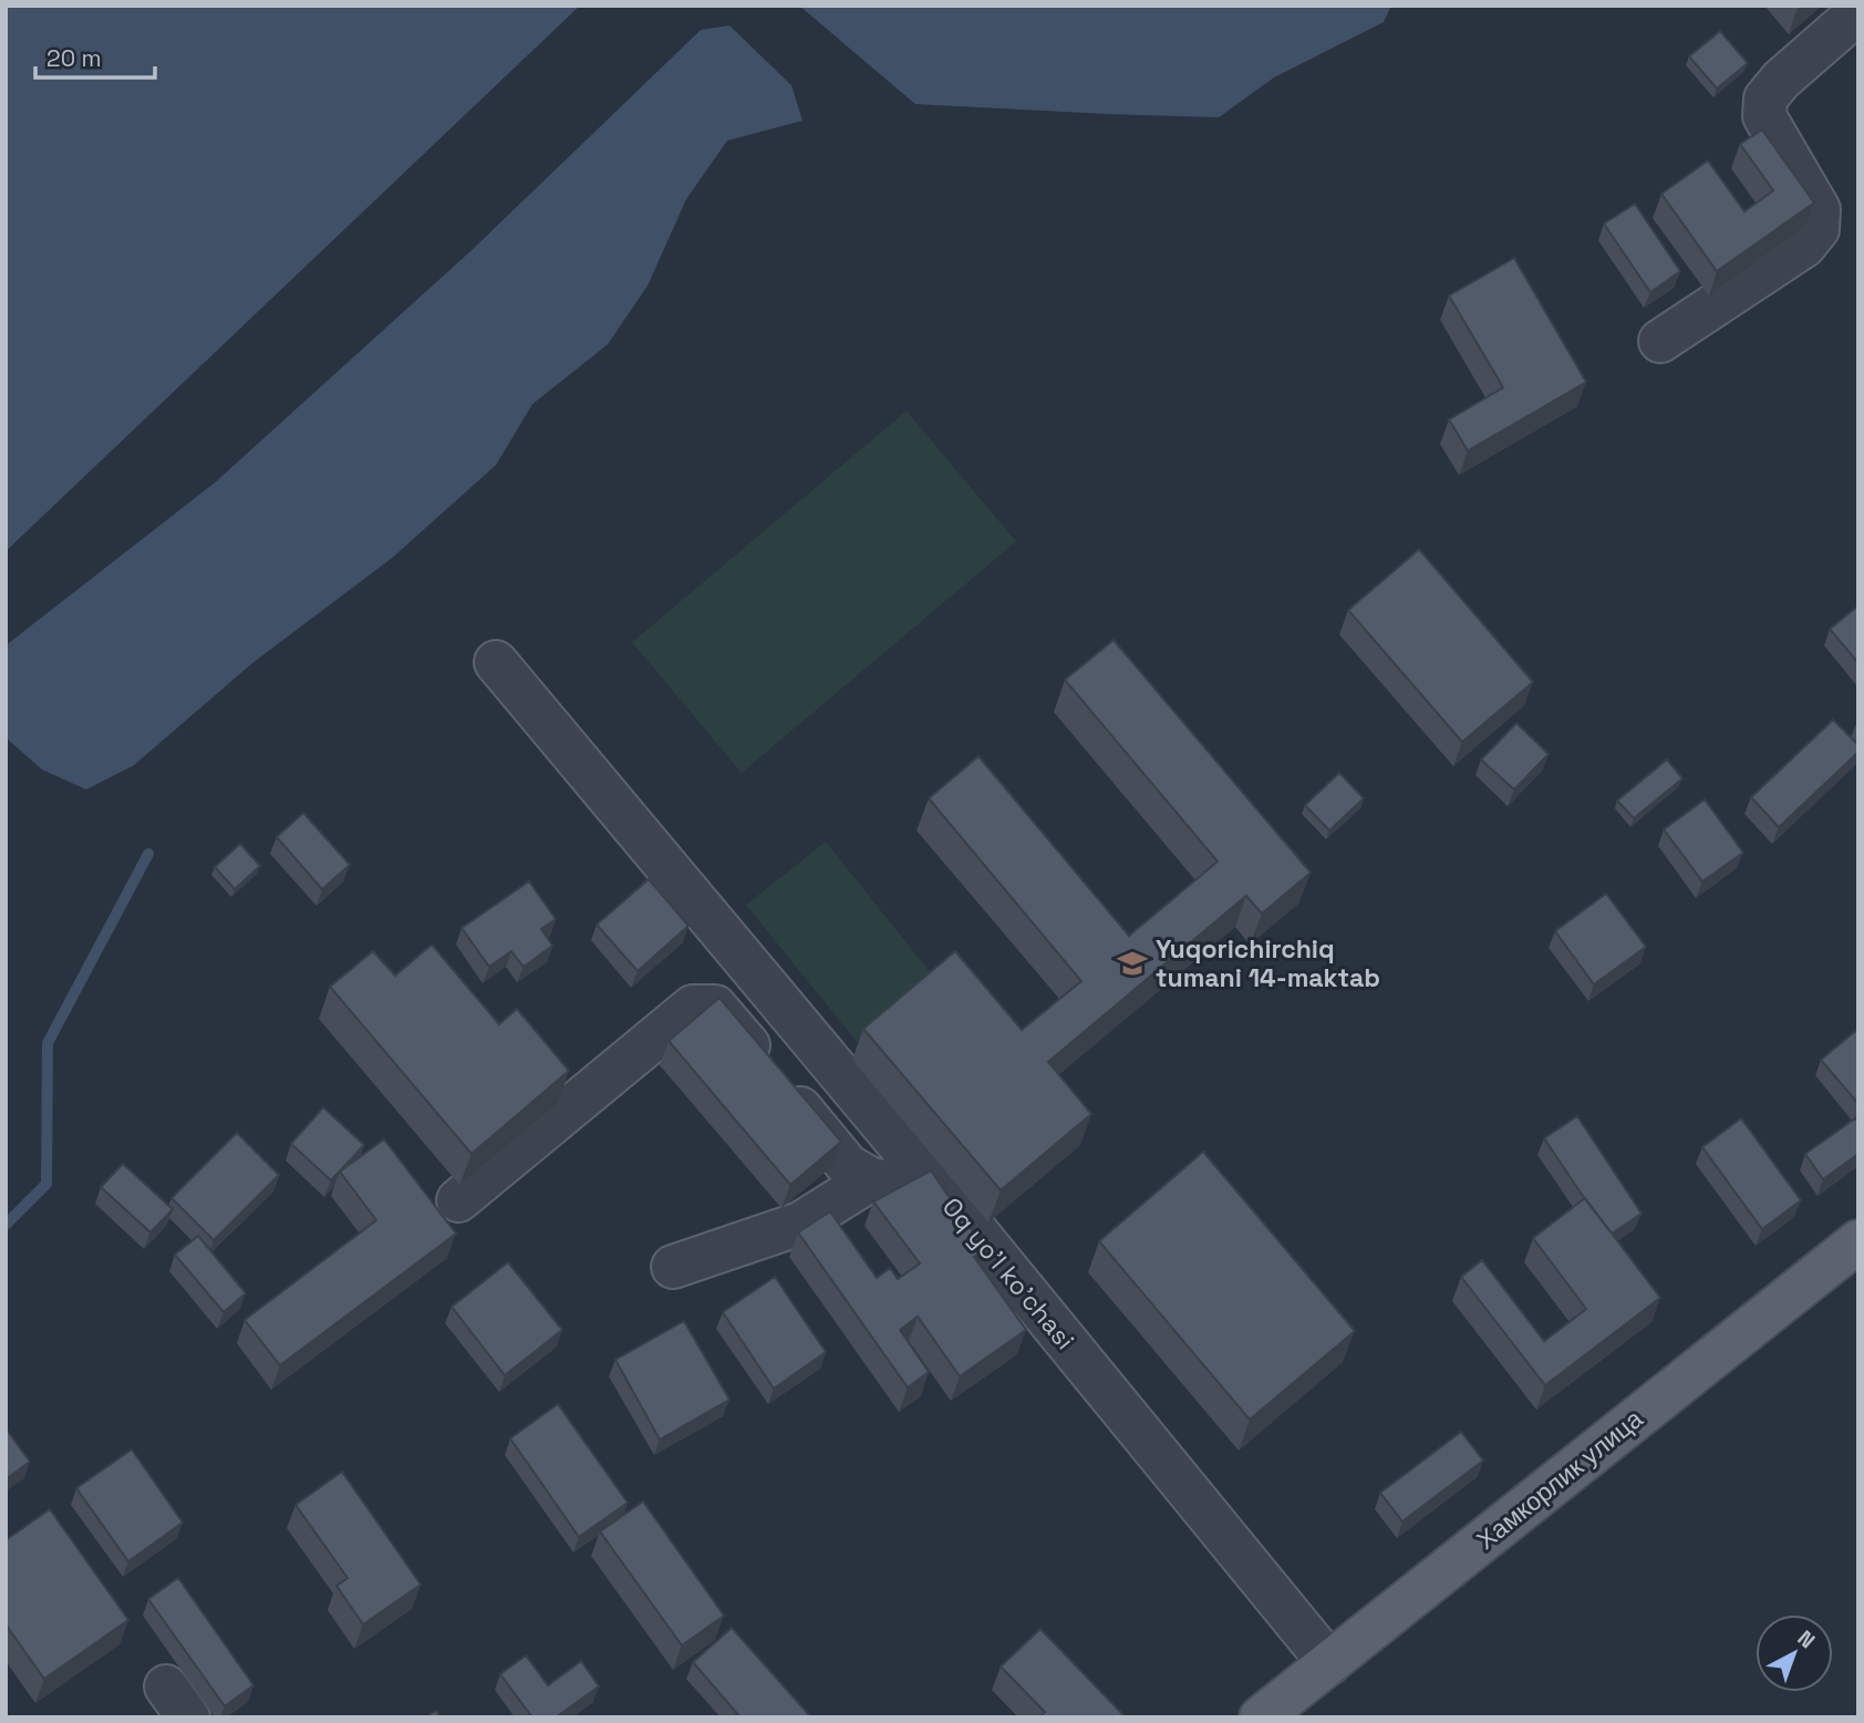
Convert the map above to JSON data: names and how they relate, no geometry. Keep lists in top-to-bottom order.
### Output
{
  "streets": {
    "main road": ["Хамкорлик улица"],
    "street": ["Oq yo'l ko'chasi"]
  },
  "crossings": [
    ["Oq yo'l ko'chasi", "Хамкорлик улица"]
  ],
  "places": {
    "school or university": ["Yuqorichirchiq tumani 14-maktab"]
  },
  "scale_bar": "20 m",
  "north": "top right"
}
